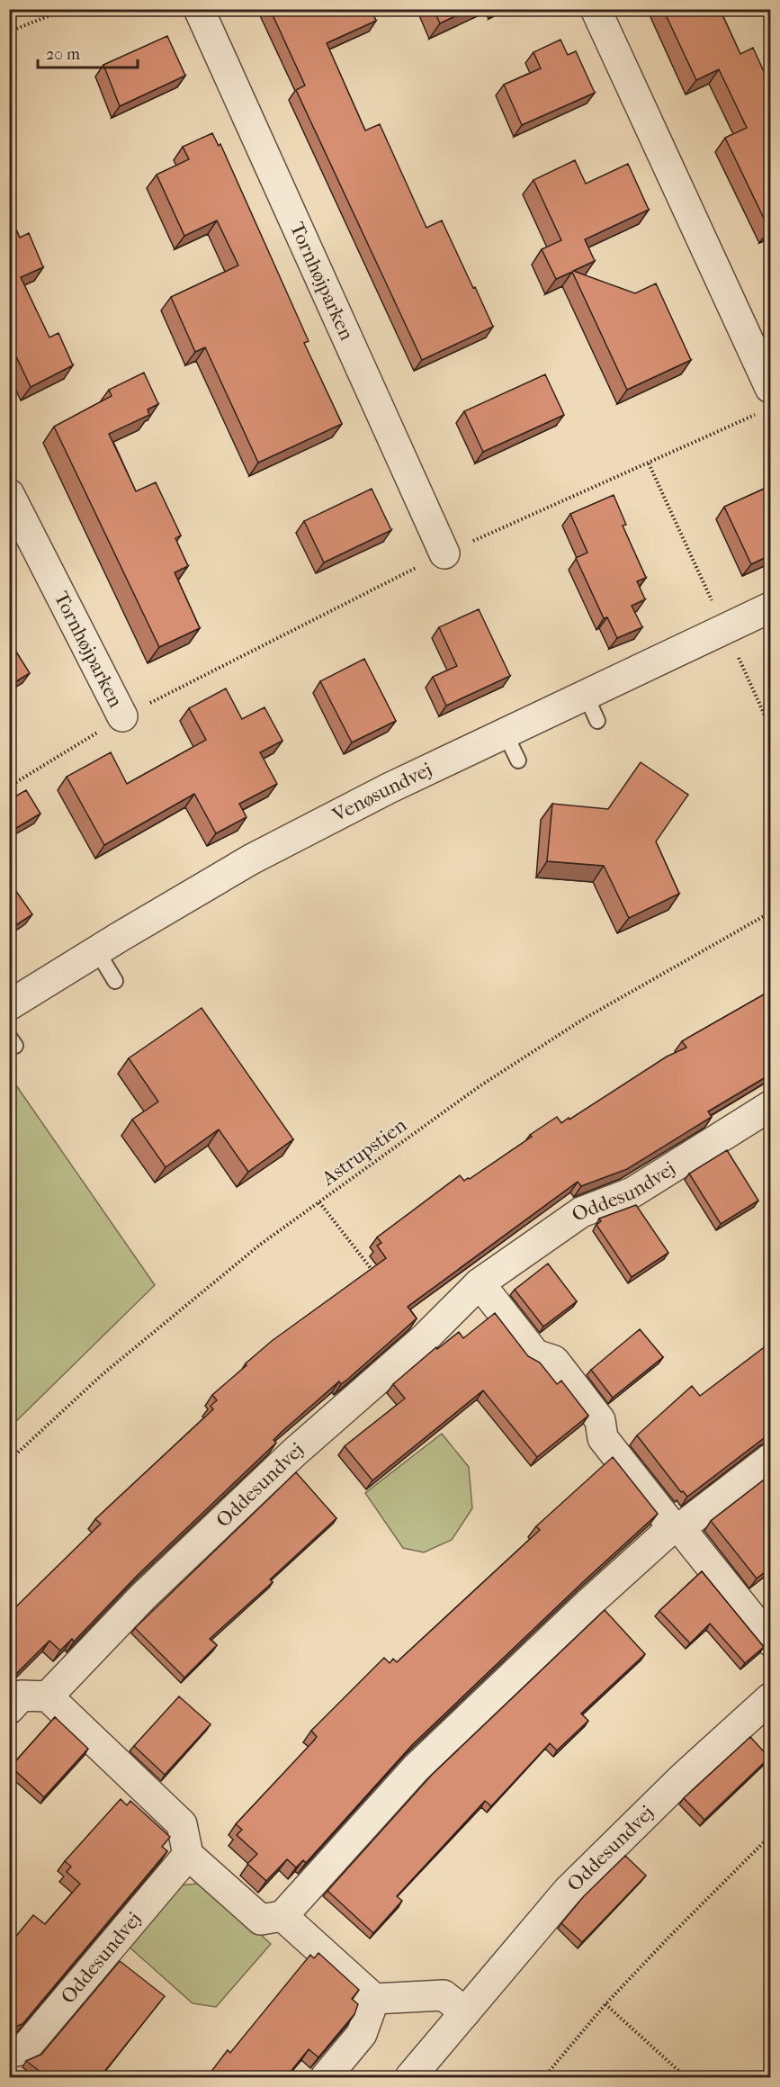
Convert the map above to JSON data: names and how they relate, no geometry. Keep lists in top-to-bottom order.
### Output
{
  "streets": {
    "street": ["Tornhøjparken", "Venøsundvej", "Oddesundvej"],
    "path": ["Astrupstien"]
  },
  "scale_bar": "20 m"
}
